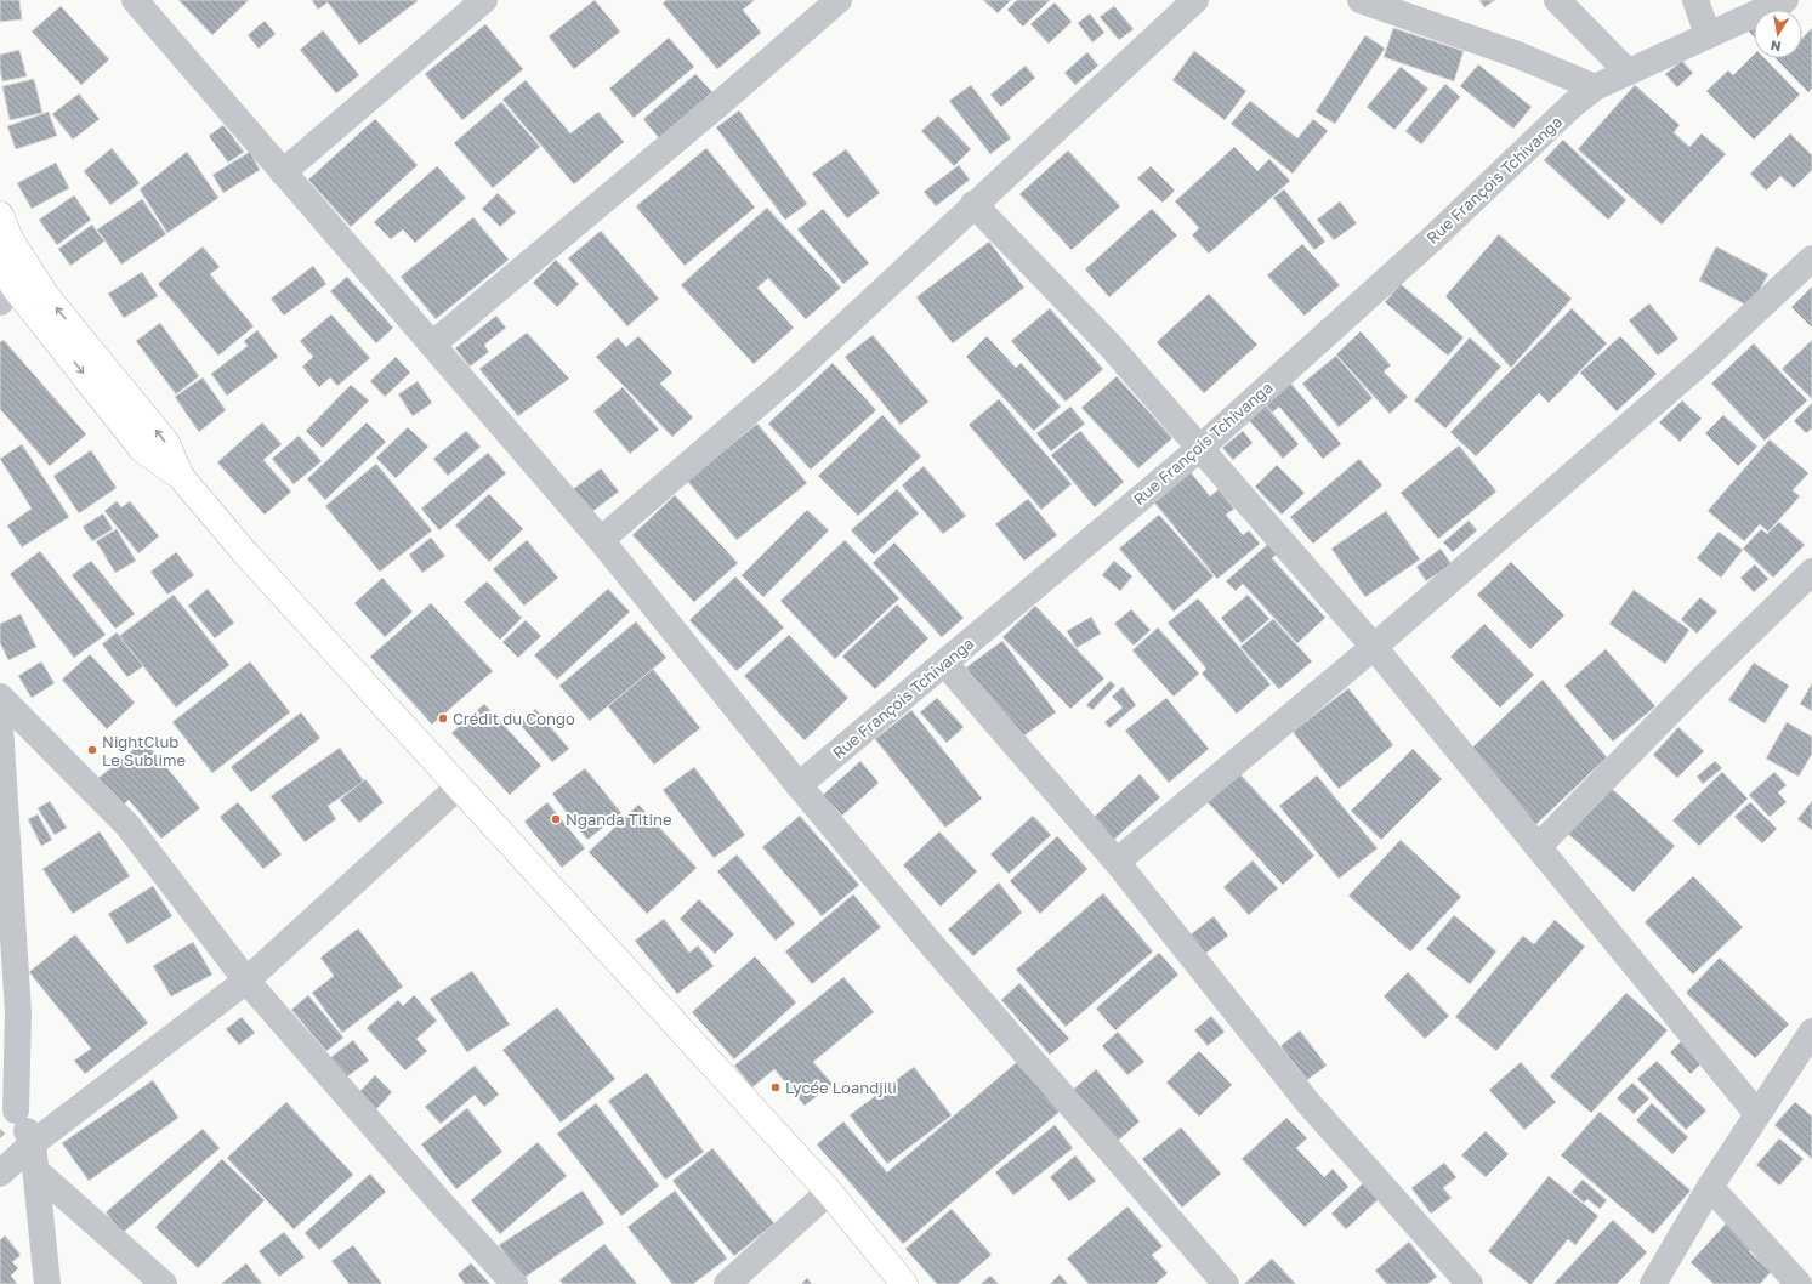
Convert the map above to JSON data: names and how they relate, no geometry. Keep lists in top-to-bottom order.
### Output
{
  "streets": {
    "street": ["Rue François Tchivanga"]
  },
  "places": [
    "Crédit du Congo",
    "NightClub Le Sublime",
    "Nganda Titine",
    "Lycée Loandjili"
  ],
  "north": "bottom"
}
